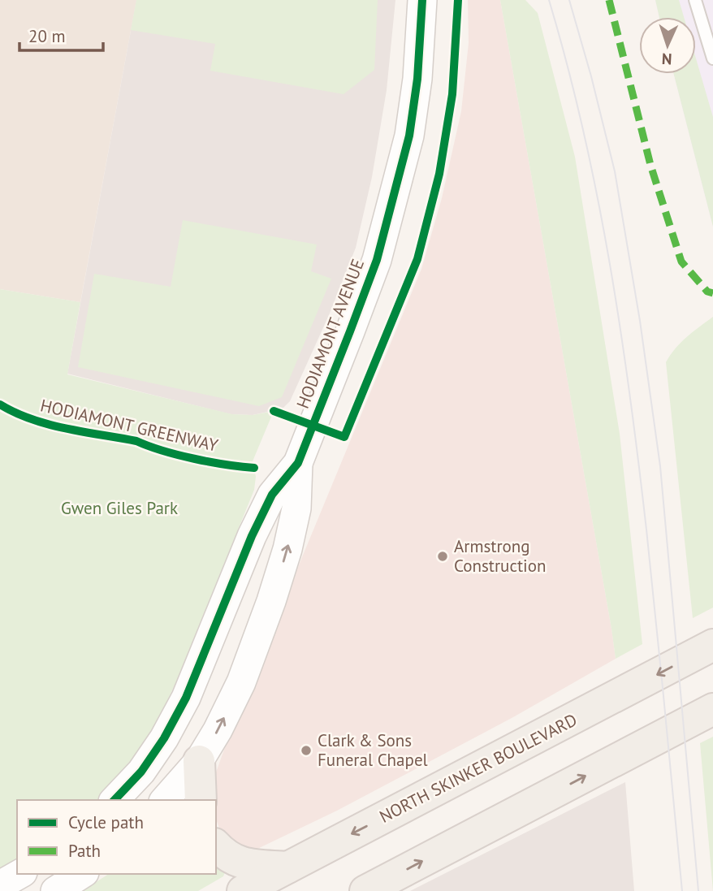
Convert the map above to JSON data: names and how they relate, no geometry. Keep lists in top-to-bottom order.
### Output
{
  "streets": {
    "main road": ["NORTH SKINKER BOULEVARD"],
    "street": ["HODIAMONT AVENUE"],
    "cycle path": ["HODIAMONT GREENWAY"]
  },
  "parks": ["Gwen Giles Park"],
  "places": ["Armstrong Construction", "Clark & Sons Funeral Chapel"],
  "legend": ["Cycle path", "Path"],
  "scale_bar": "20 m",
  "north": "bottom"
}
